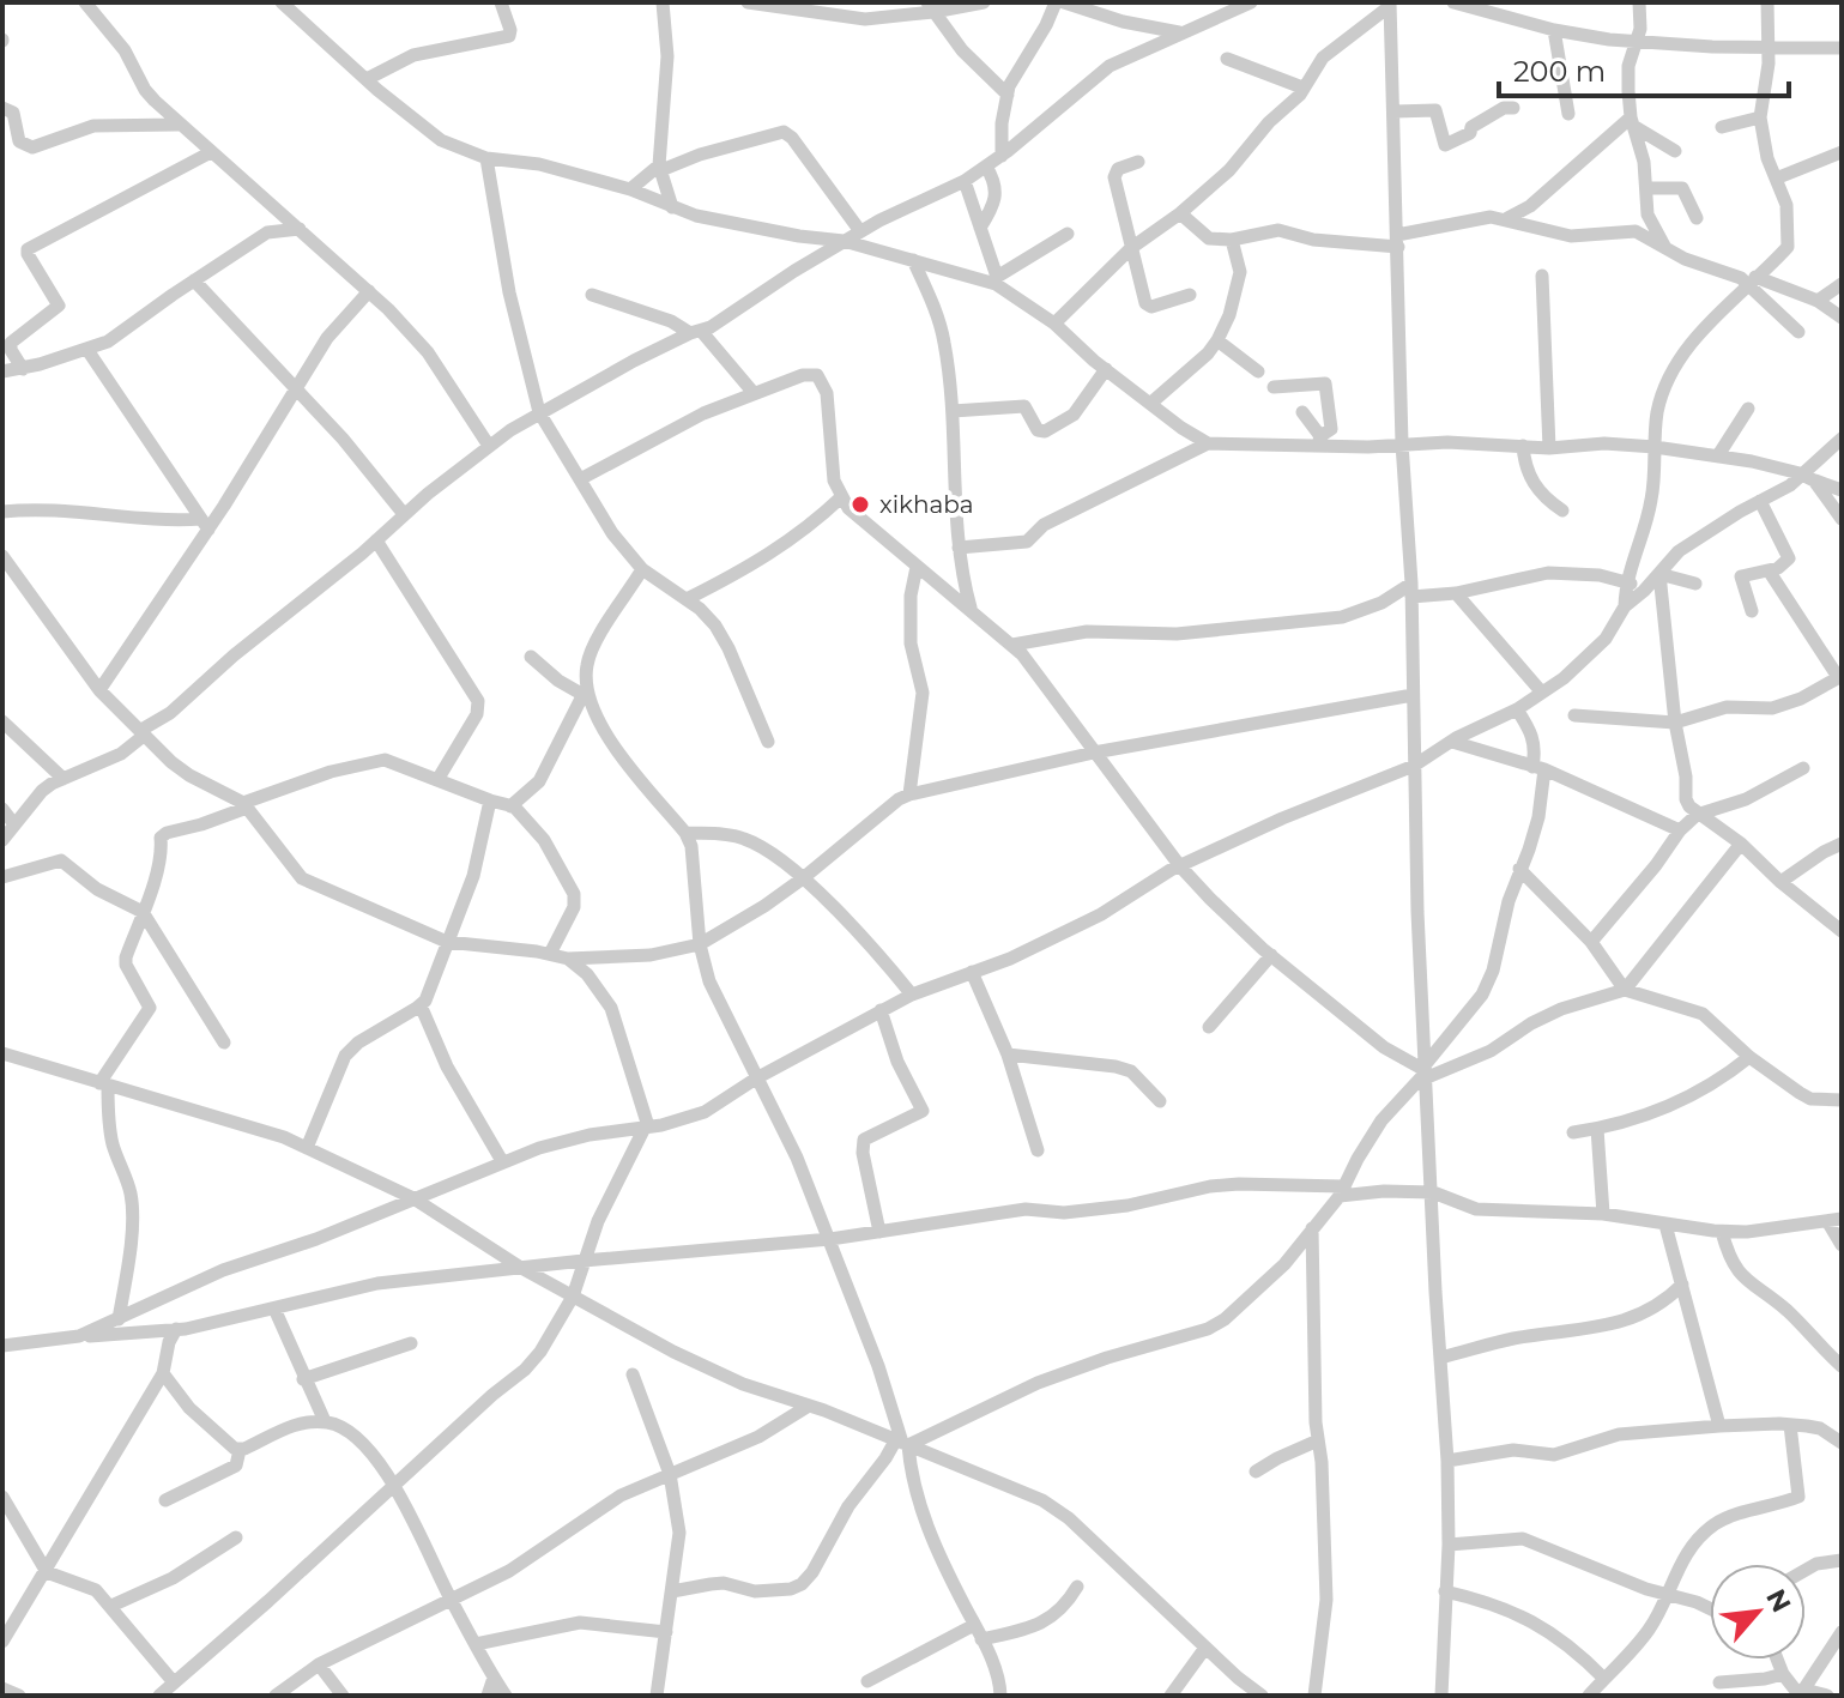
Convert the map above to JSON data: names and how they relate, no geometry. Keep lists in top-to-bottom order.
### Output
{
  "places": ["xikhaba"],
  "scale_bar": "200 m",
  "north": "top right"
}
